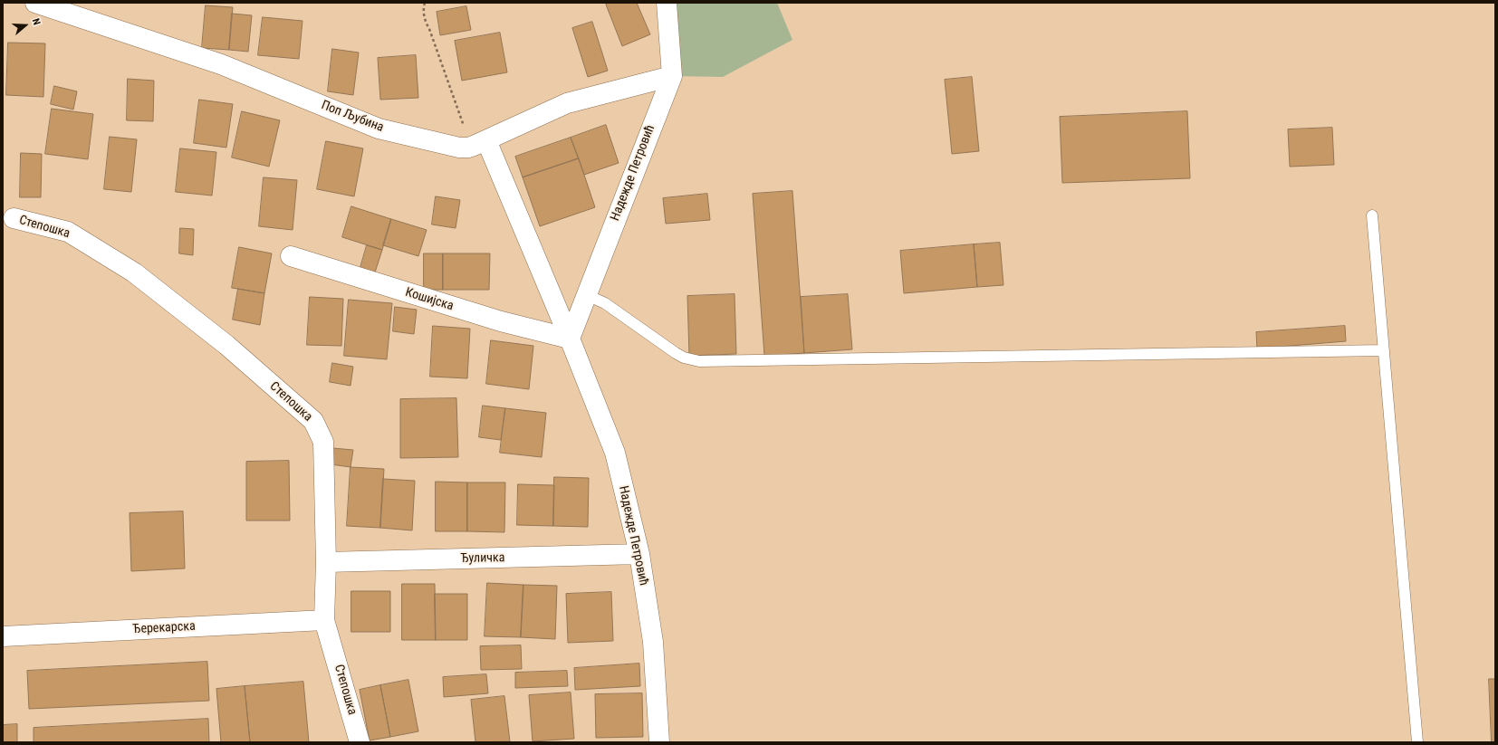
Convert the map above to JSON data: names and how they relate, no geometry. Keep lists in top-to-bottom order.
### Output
{
  "streets": {
    "street": [
      "Поп Љубина",
      "Надежде Петровић",
      "Степошка",
      "Кошијска",
      "Ђуличка",
      "Ђерекарска"
    ]
  },
  "crossings": [
    ["Поп Љубина", "Надежде Петровић"],
    ["Надежде Петровић", "Кошијска"],
    ["Надежде Петровић", "Ђуличка"],
    ["Степошка", "Ђуличка"],
    ["Степошка", "Ђерекарска"]
  ],
  "north": "right"
}
